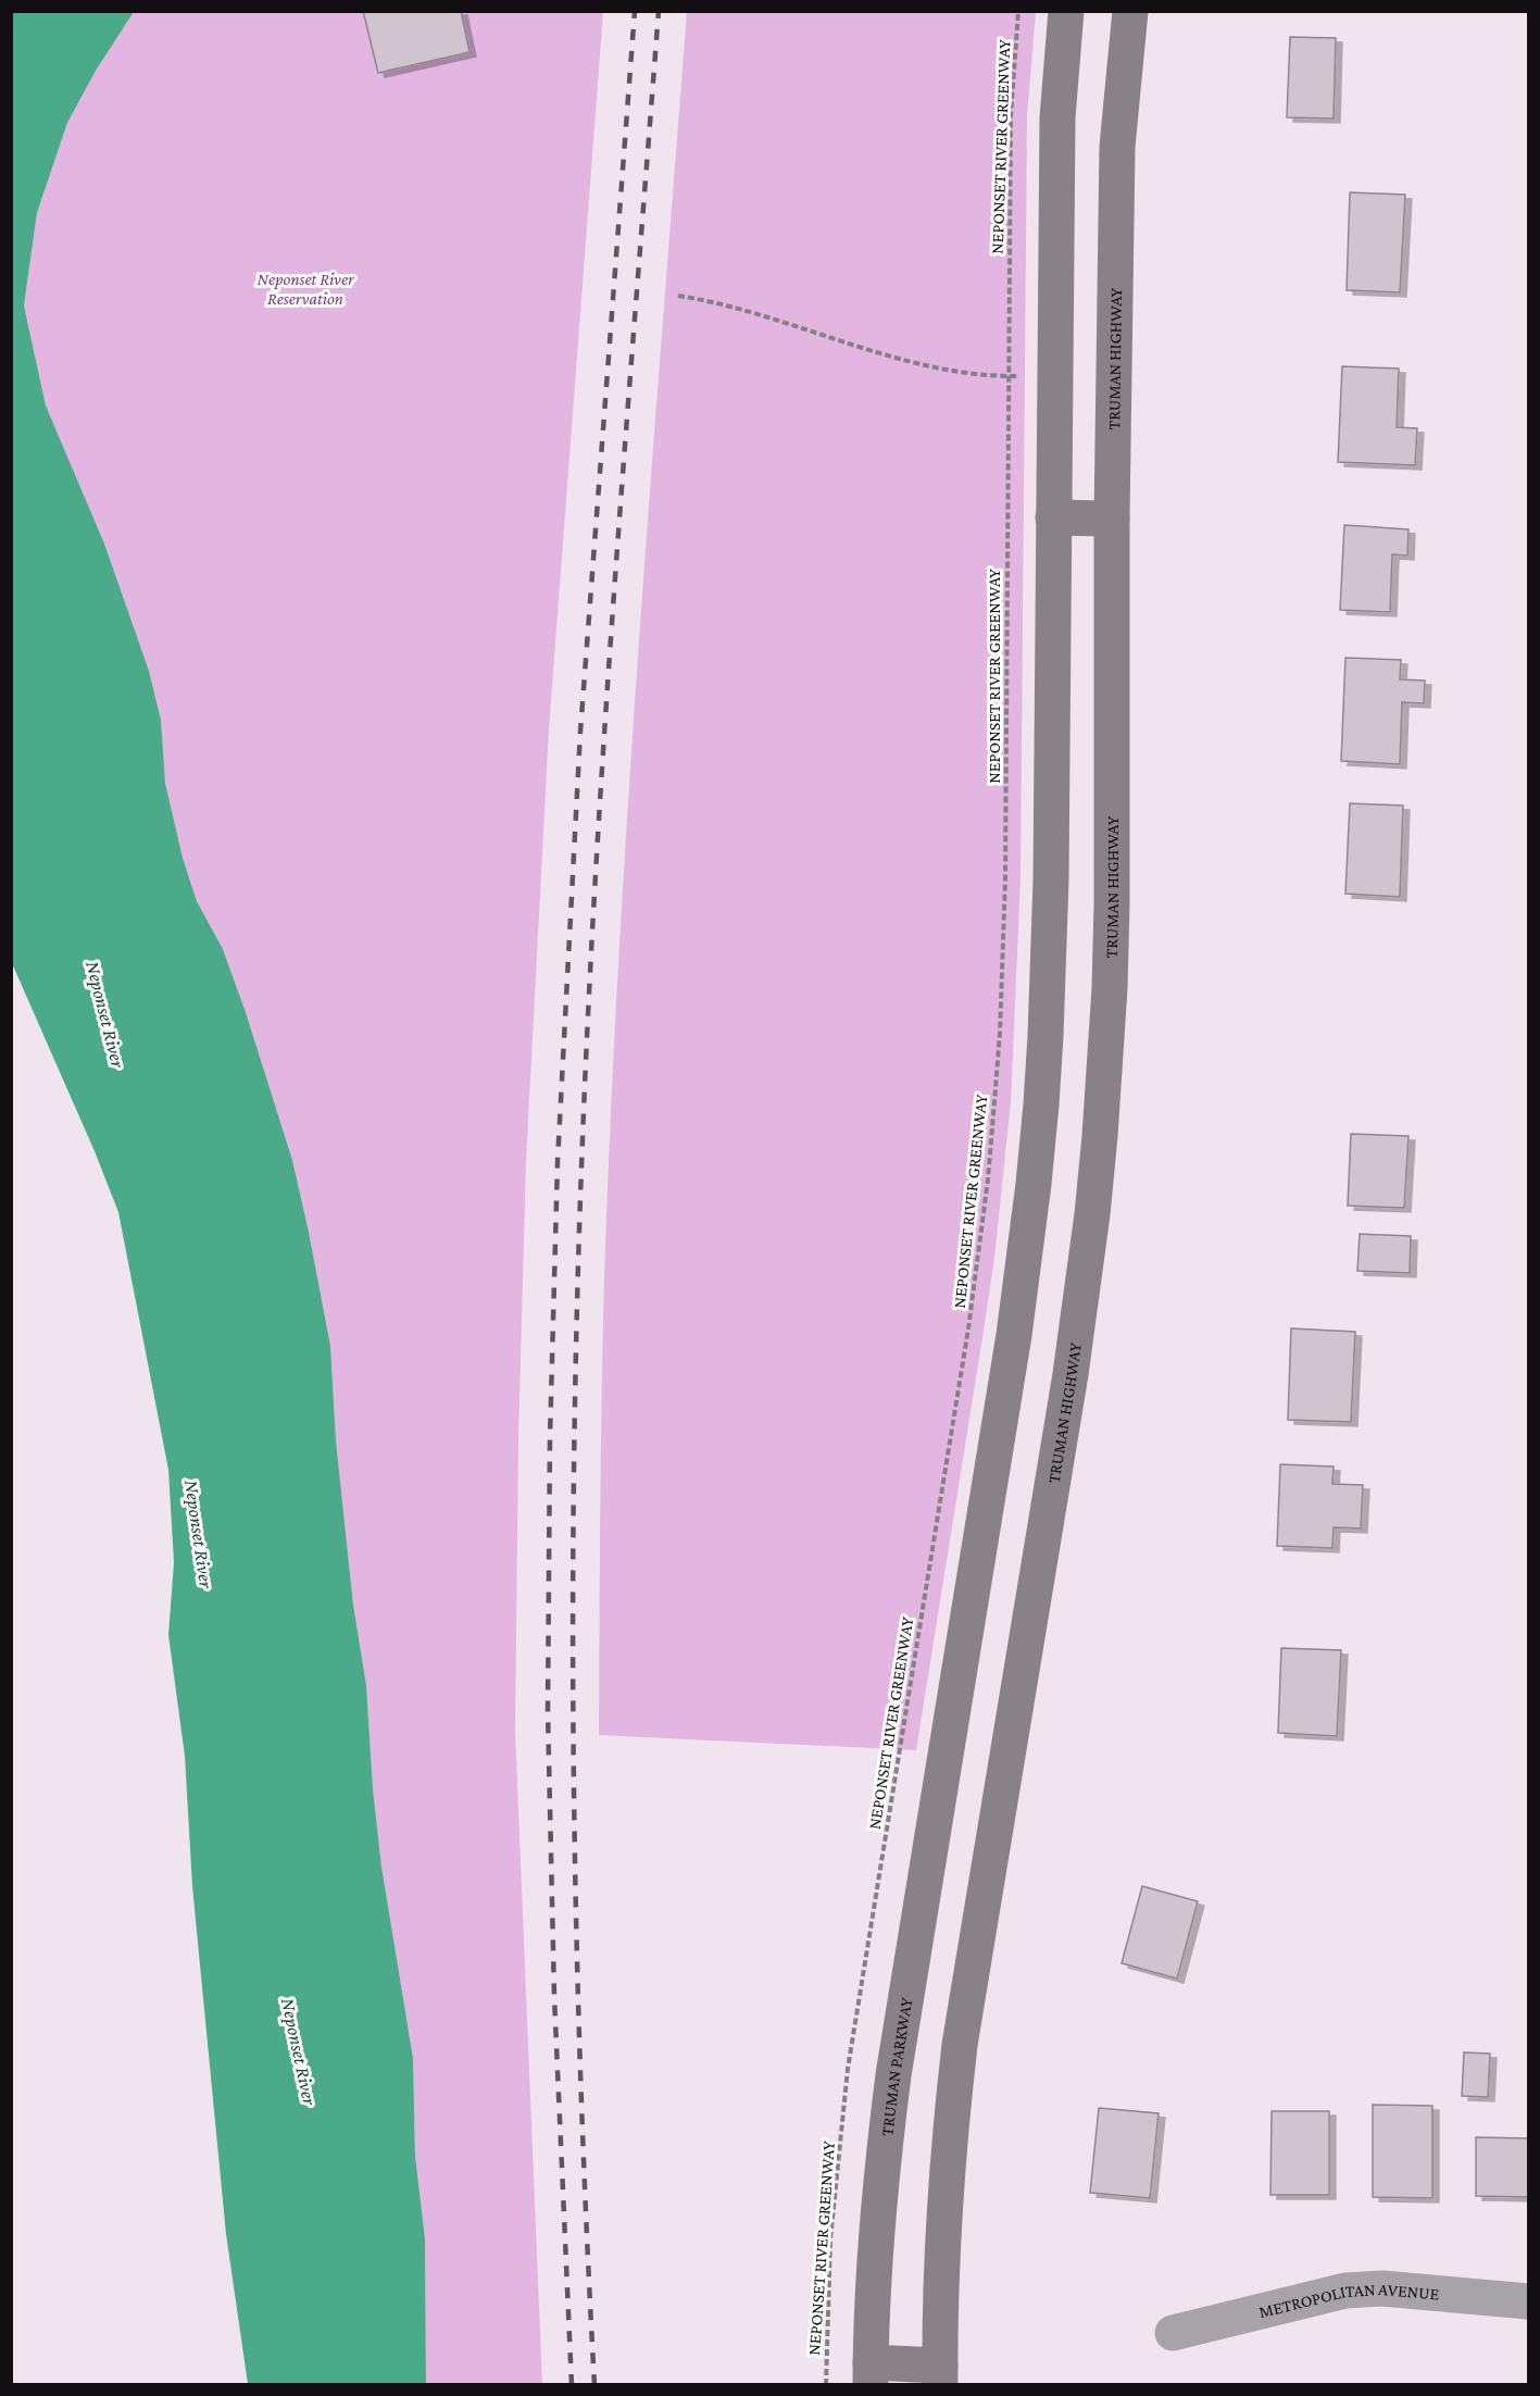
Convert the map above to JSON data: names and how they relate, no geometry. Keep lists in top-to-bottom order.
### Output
{
  "streets": {
    "main road": ["TRUMAN HIGHWAY", "TRUMAN PARKWAY"],
    "street": ["METROPOLITAN AVENUE"],
    "path": ["NEPONSET RIVER GREENWAY"]
  },
  "water": ["Neponset River"],
  "parks": ["Neponset River Reservation"]
}
